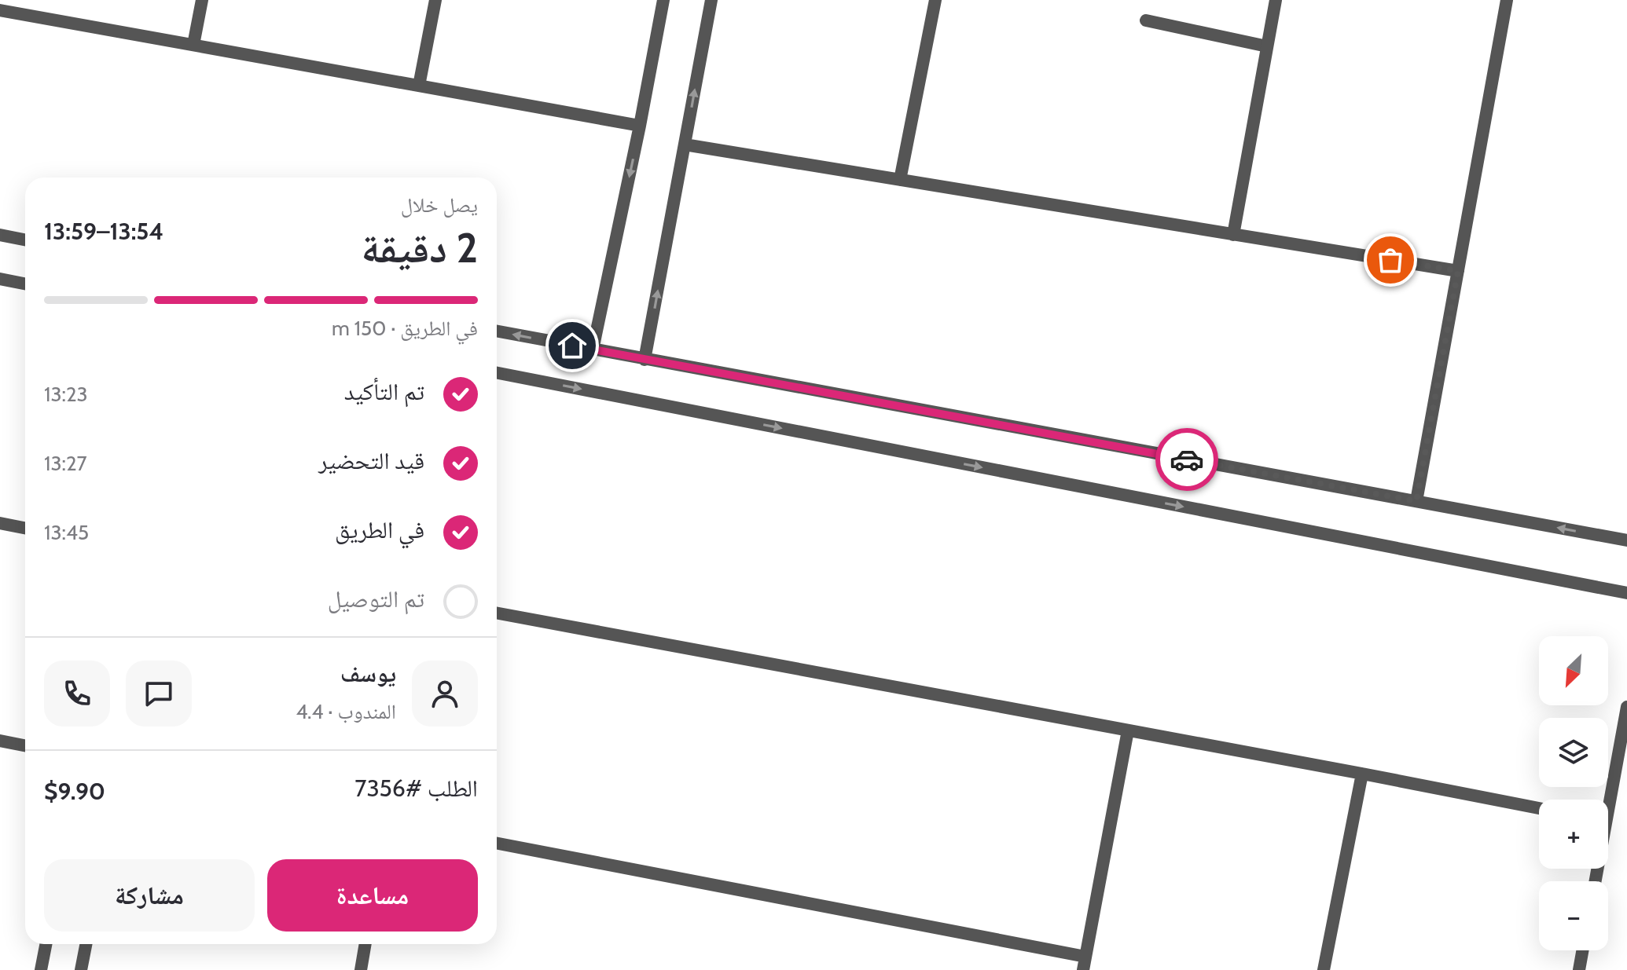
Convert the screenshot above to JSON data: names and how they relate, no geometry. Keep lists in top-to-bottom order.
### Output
{
  "north": "bottom left",
  "page": {
    "heading": ["2 دقيقة", "يصل خلال", "13:54–13:59"],
    "panel": [
      "يوسف",
      "المندوب · 4.4",
      "الطلب #7356",
      "$9.90"
    ],
    "bar": "في الطريق · 150 m",
    "list": [
      ["تم التأكيد", "13:23"],
      ["قيد التحضير", "13:27"],
      ["في الطريق", "13:45"],
      "تم التوصيل"
    ],
    "map_buttons": ["+", "−"],
    "buttons": ["مساعدة", "مشاركة"]
  }
}
